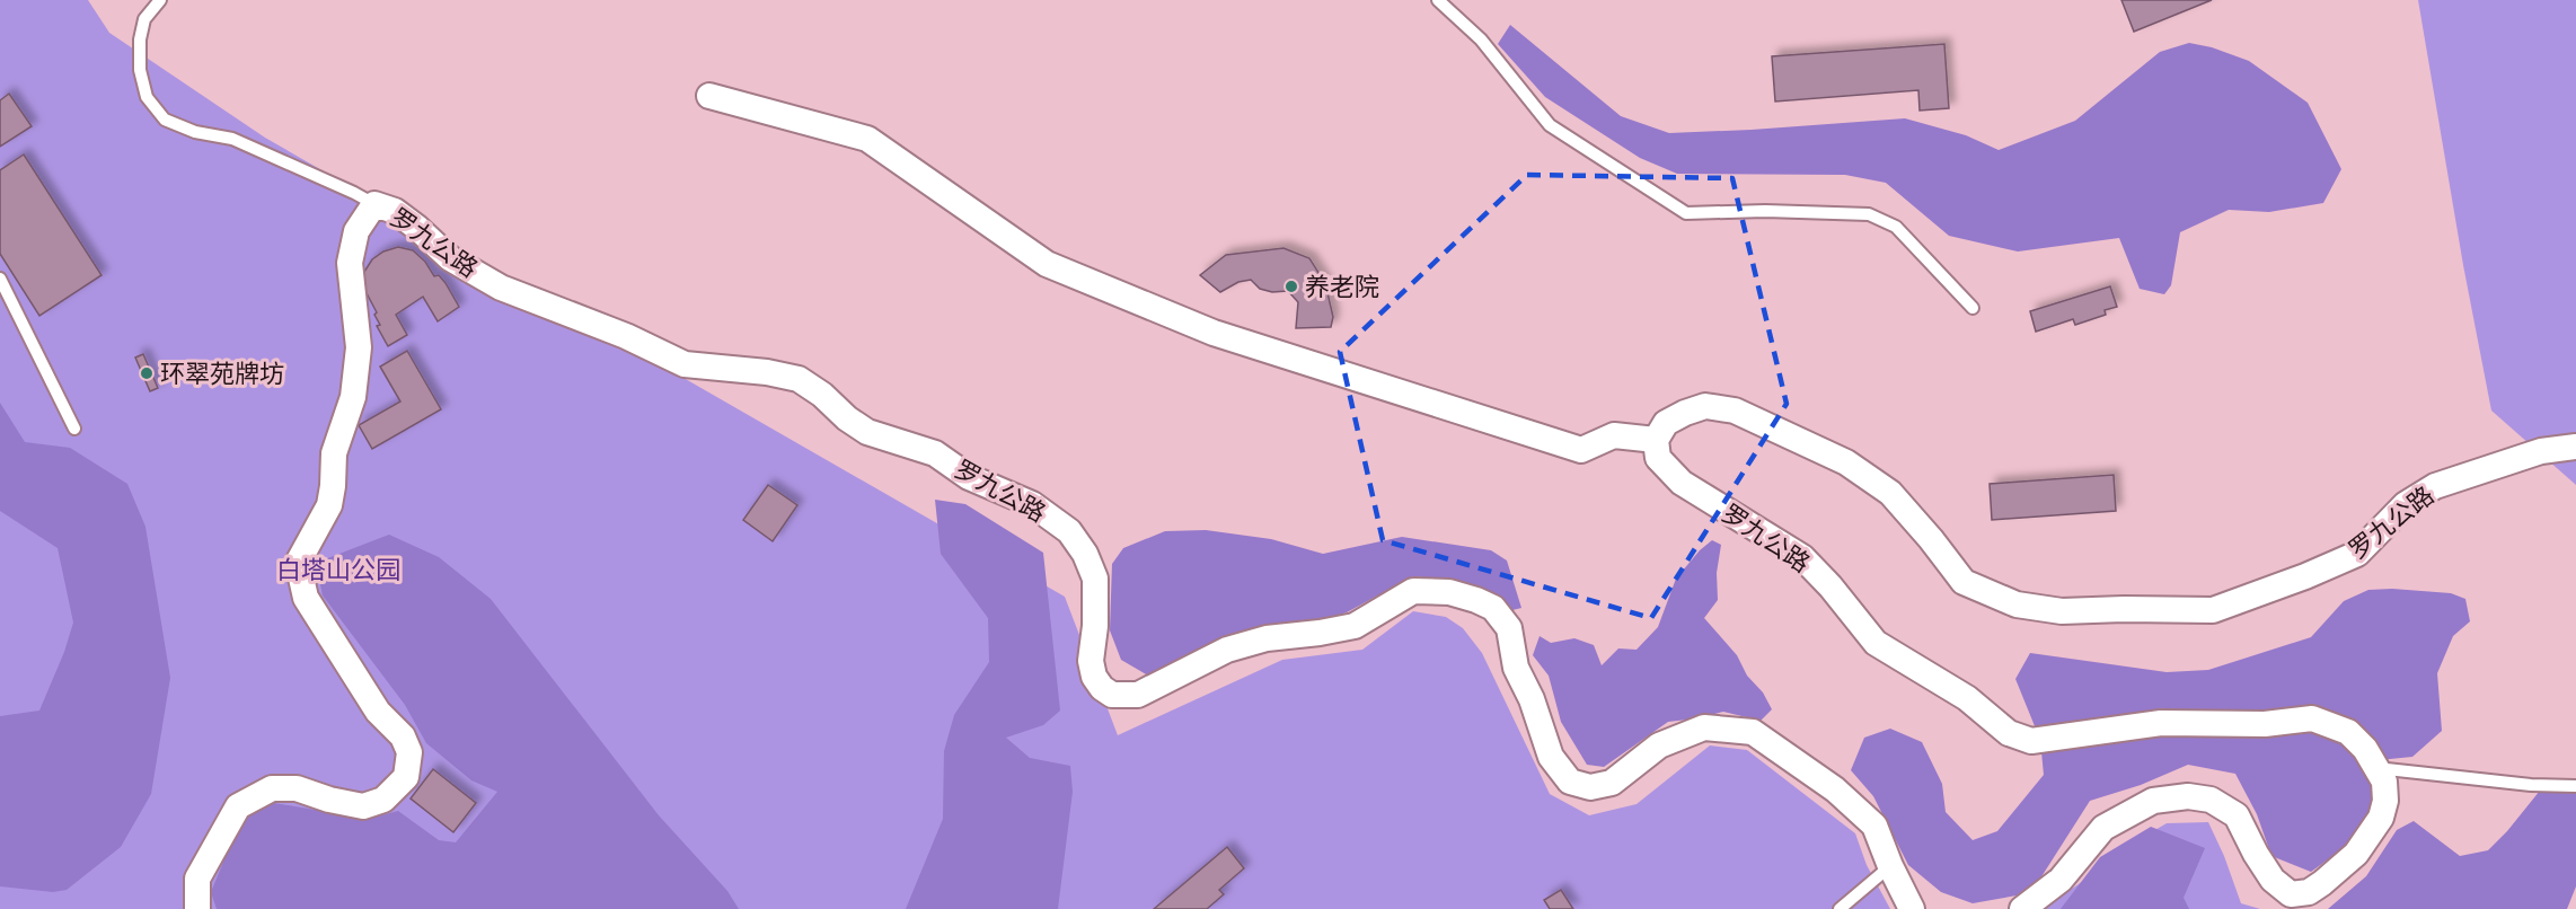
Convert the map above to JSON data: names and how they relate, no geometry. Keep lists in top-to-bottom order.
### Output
{
  "streets": {
    "street": ["罗九公路"]
  },
  "parks": ["白塔山公园"],
  "places": ["养老院", "环翠苑牌坊"]
}
